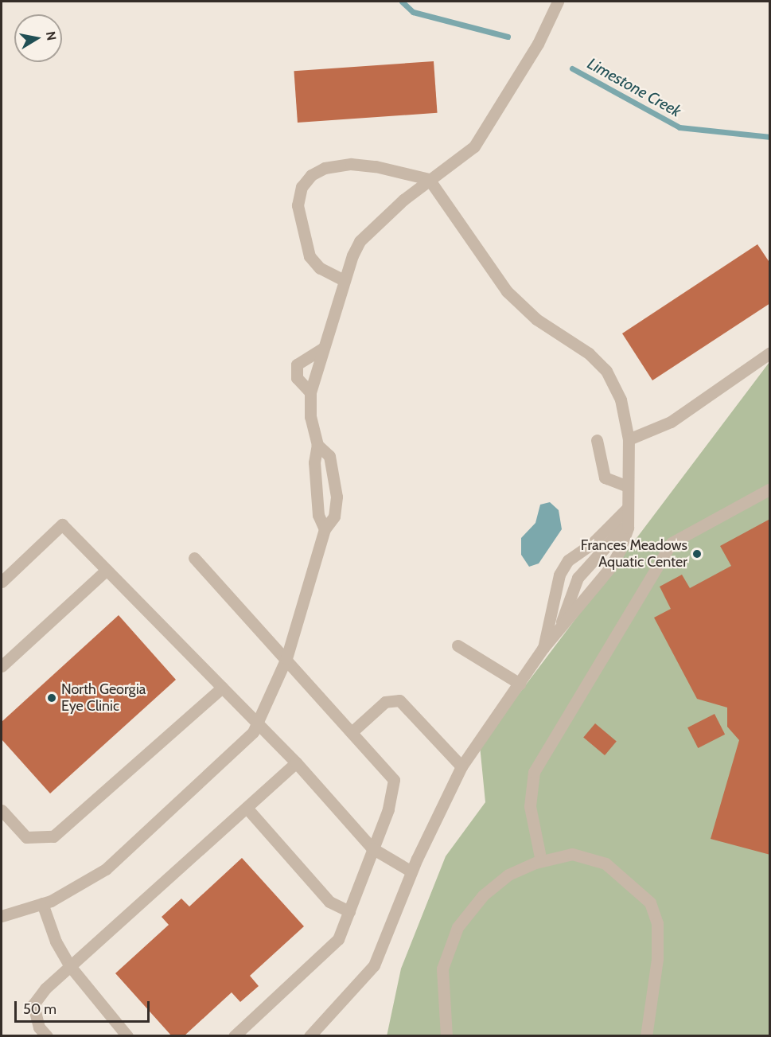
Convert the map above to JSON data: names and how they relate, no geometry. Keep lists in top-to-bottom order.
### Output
{
  "water": ["Limestone Creek"],
  "places": ["Frances Meadows Aquatic Center", "North Georgia Eye Clinic"],
  "scale_bar": "50 m",
  "north": "right"
}
